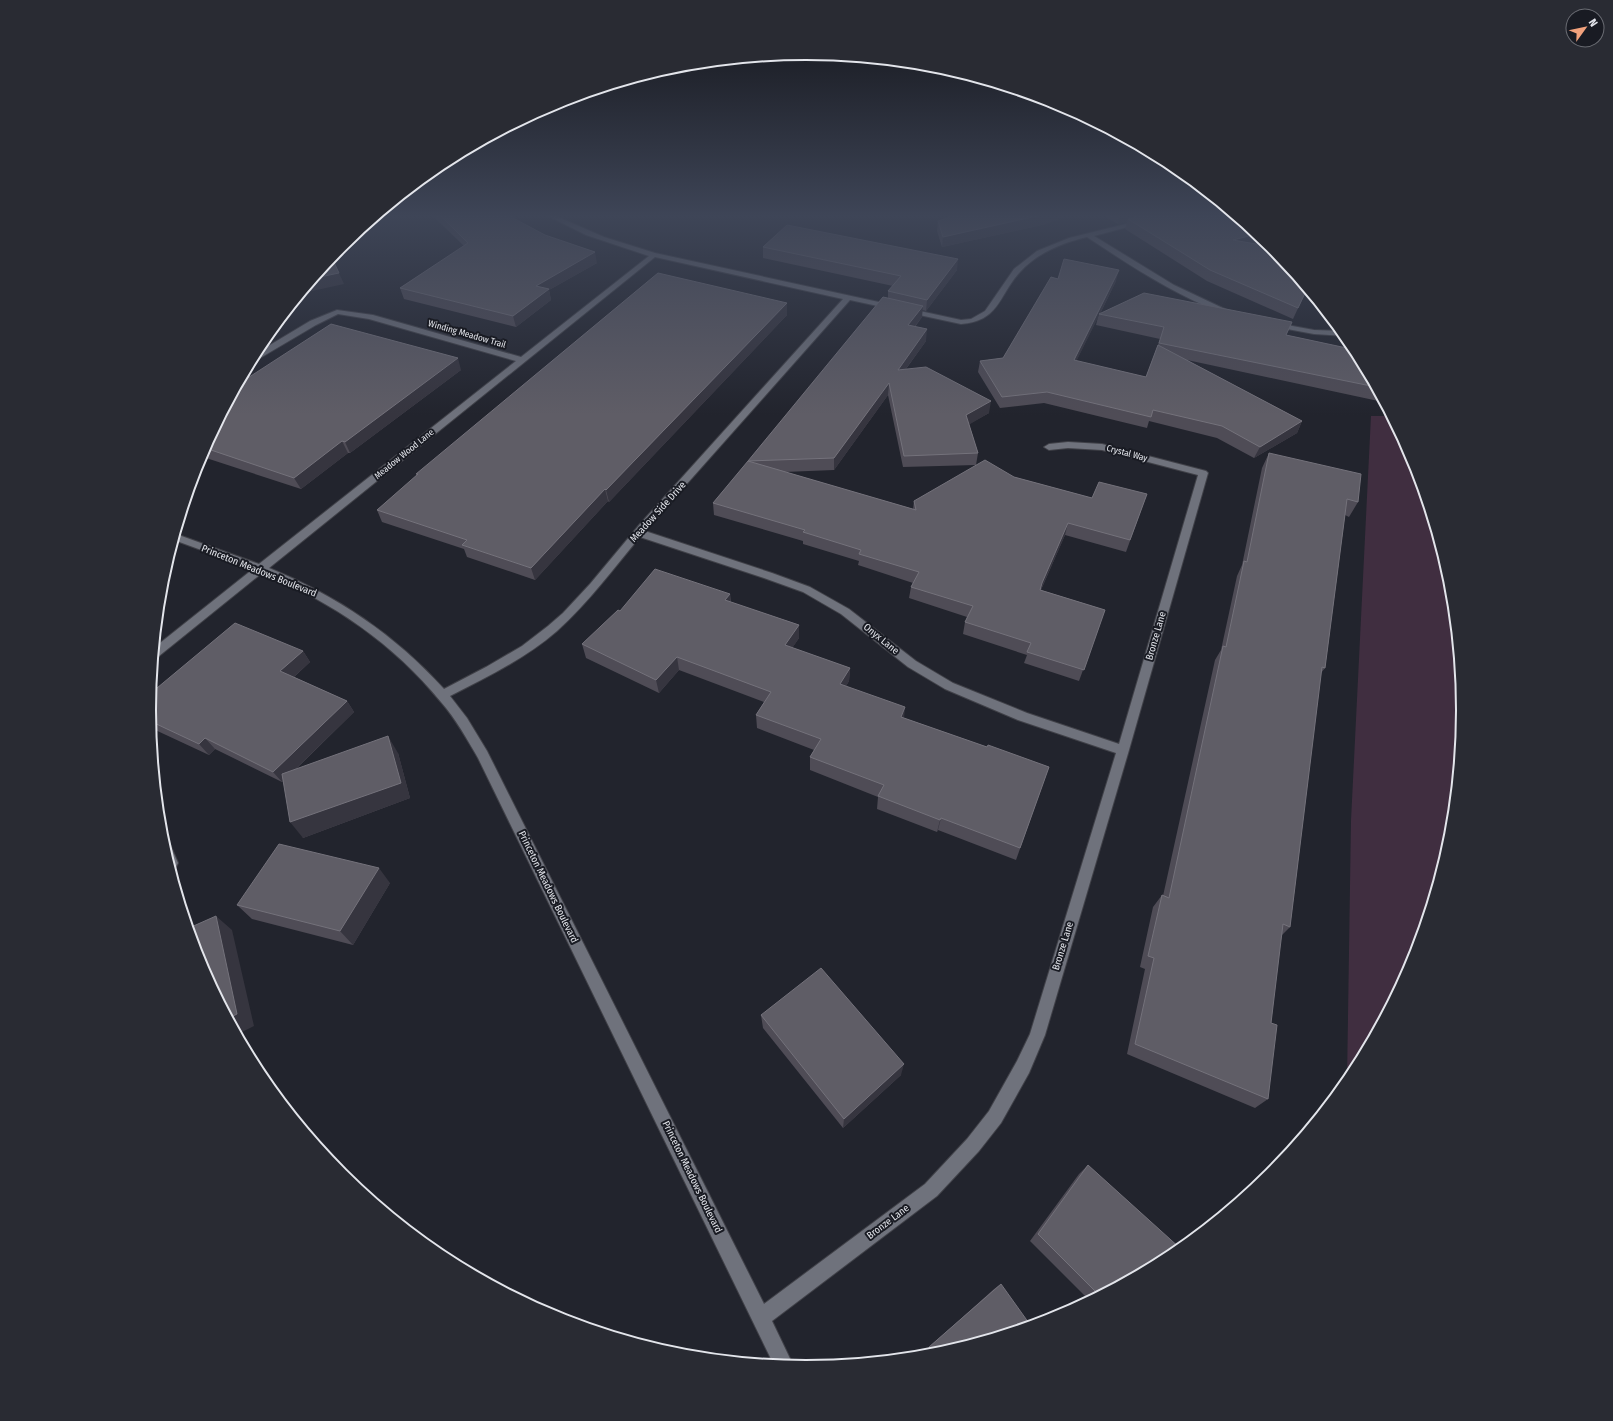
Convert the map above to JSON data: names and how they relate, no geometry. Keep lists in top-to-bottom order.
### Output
{
  "streets": {
    "street": [
      "Winding Meadow Trail",
      "Crystal Way",
      "Meadow Wood Lane",
      "Meadow Side Drive",
      "Princeton Meadows Boulevard",
      "Bronze Lane",
      "Onyx Lane"
    ]
  },
  "crossings": [
    ["Winding Meadow Trail", "Meadow Wood Lane"],
    ["Crystal Way", "Bronze Lane"],
    ["Meadow Wood Lane", "Princeton Meadows Boulevard"],
    ["Meadow Side Drive", "Princeton Meadows Boulevard"],
    ["Meadow Side Drive", "Onyx Lane"],
    ["Princeton Meadows Boulevard", "Bronze Lane"],
    ["Bronze Lane", "Onyx Lane"]
  ],
  "north": "top right"
}
